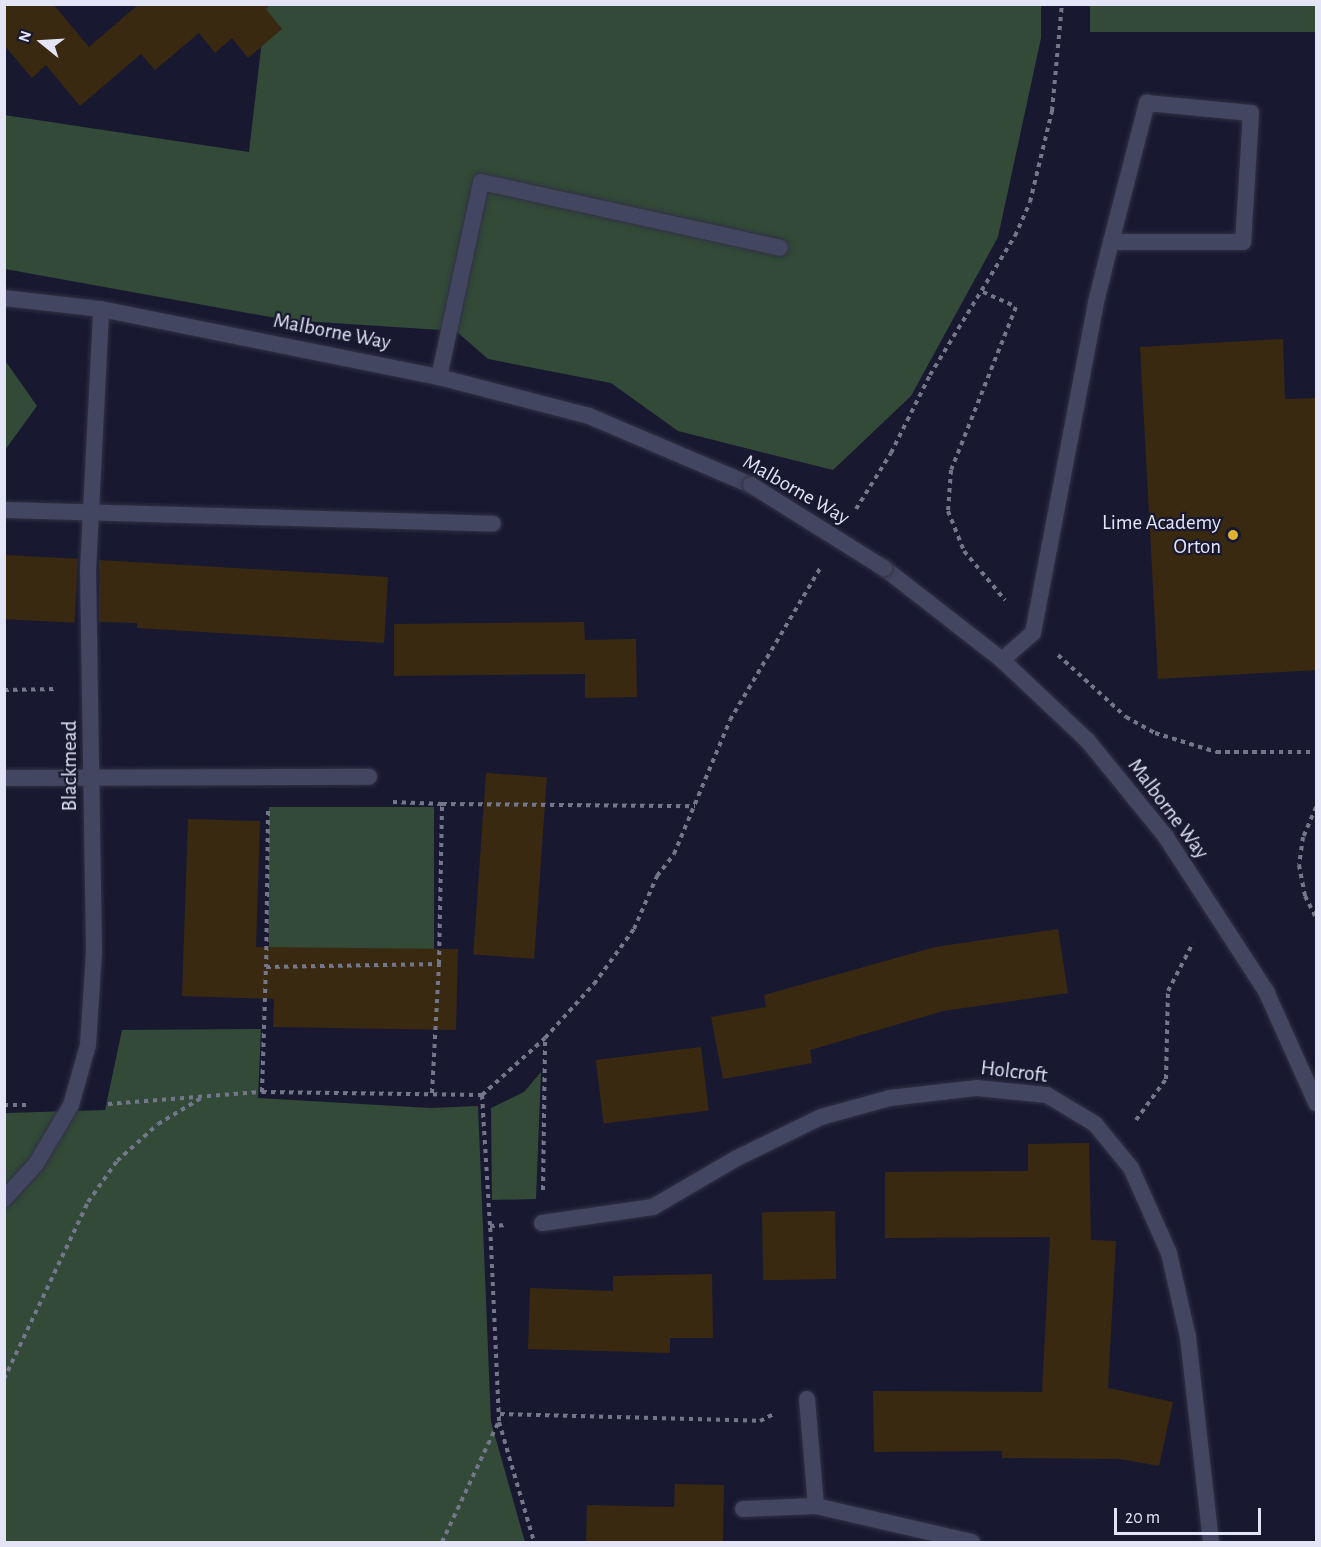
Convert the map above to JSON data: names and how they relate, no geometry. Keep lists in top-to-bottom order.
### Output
{
  "streets": {
    "street": ["Malborne Way", "Blackmead", "Holcroft"]
  },
  "crossings": [
    ["Malborne Way", "Blackmead"]
  ],
  "places": ["Lime Academy Orton"],
  "scale_bar": "20 m",
  "north": "left"
}
